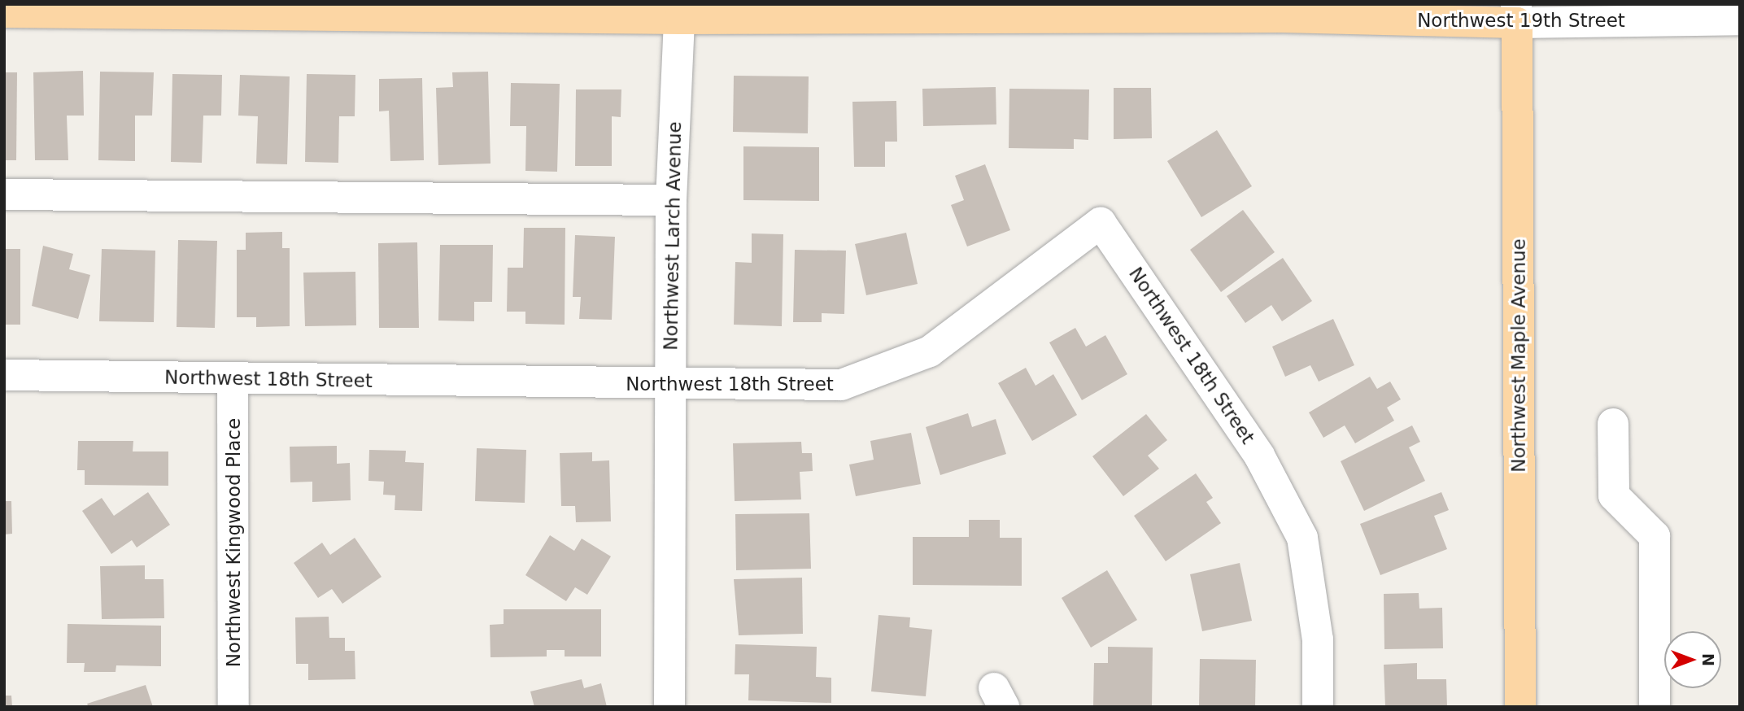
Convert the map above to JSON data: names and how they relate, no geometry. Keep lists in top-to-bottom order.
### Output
{
  "streets": {
    "main road": ["Northwest 19th Street", "Northwest Maple Avenue"],
    "street": ["Northwest Larch Avenue", "Northwest 18th Street", "Northwest Kingwood Place"]
  },
  "crossings": [
    ["Northwest 19th Street", "Northwest Larch Avenue"],
    ["Northwest 19th Street", "Northwest Maple Avenue"],
    ["Northwest Larch Avenue", "Northwest 18th Street"],
    ["Northwest 18th Street", "Northwest Kingwood Place"]
  ],
  "north": "right"
}
